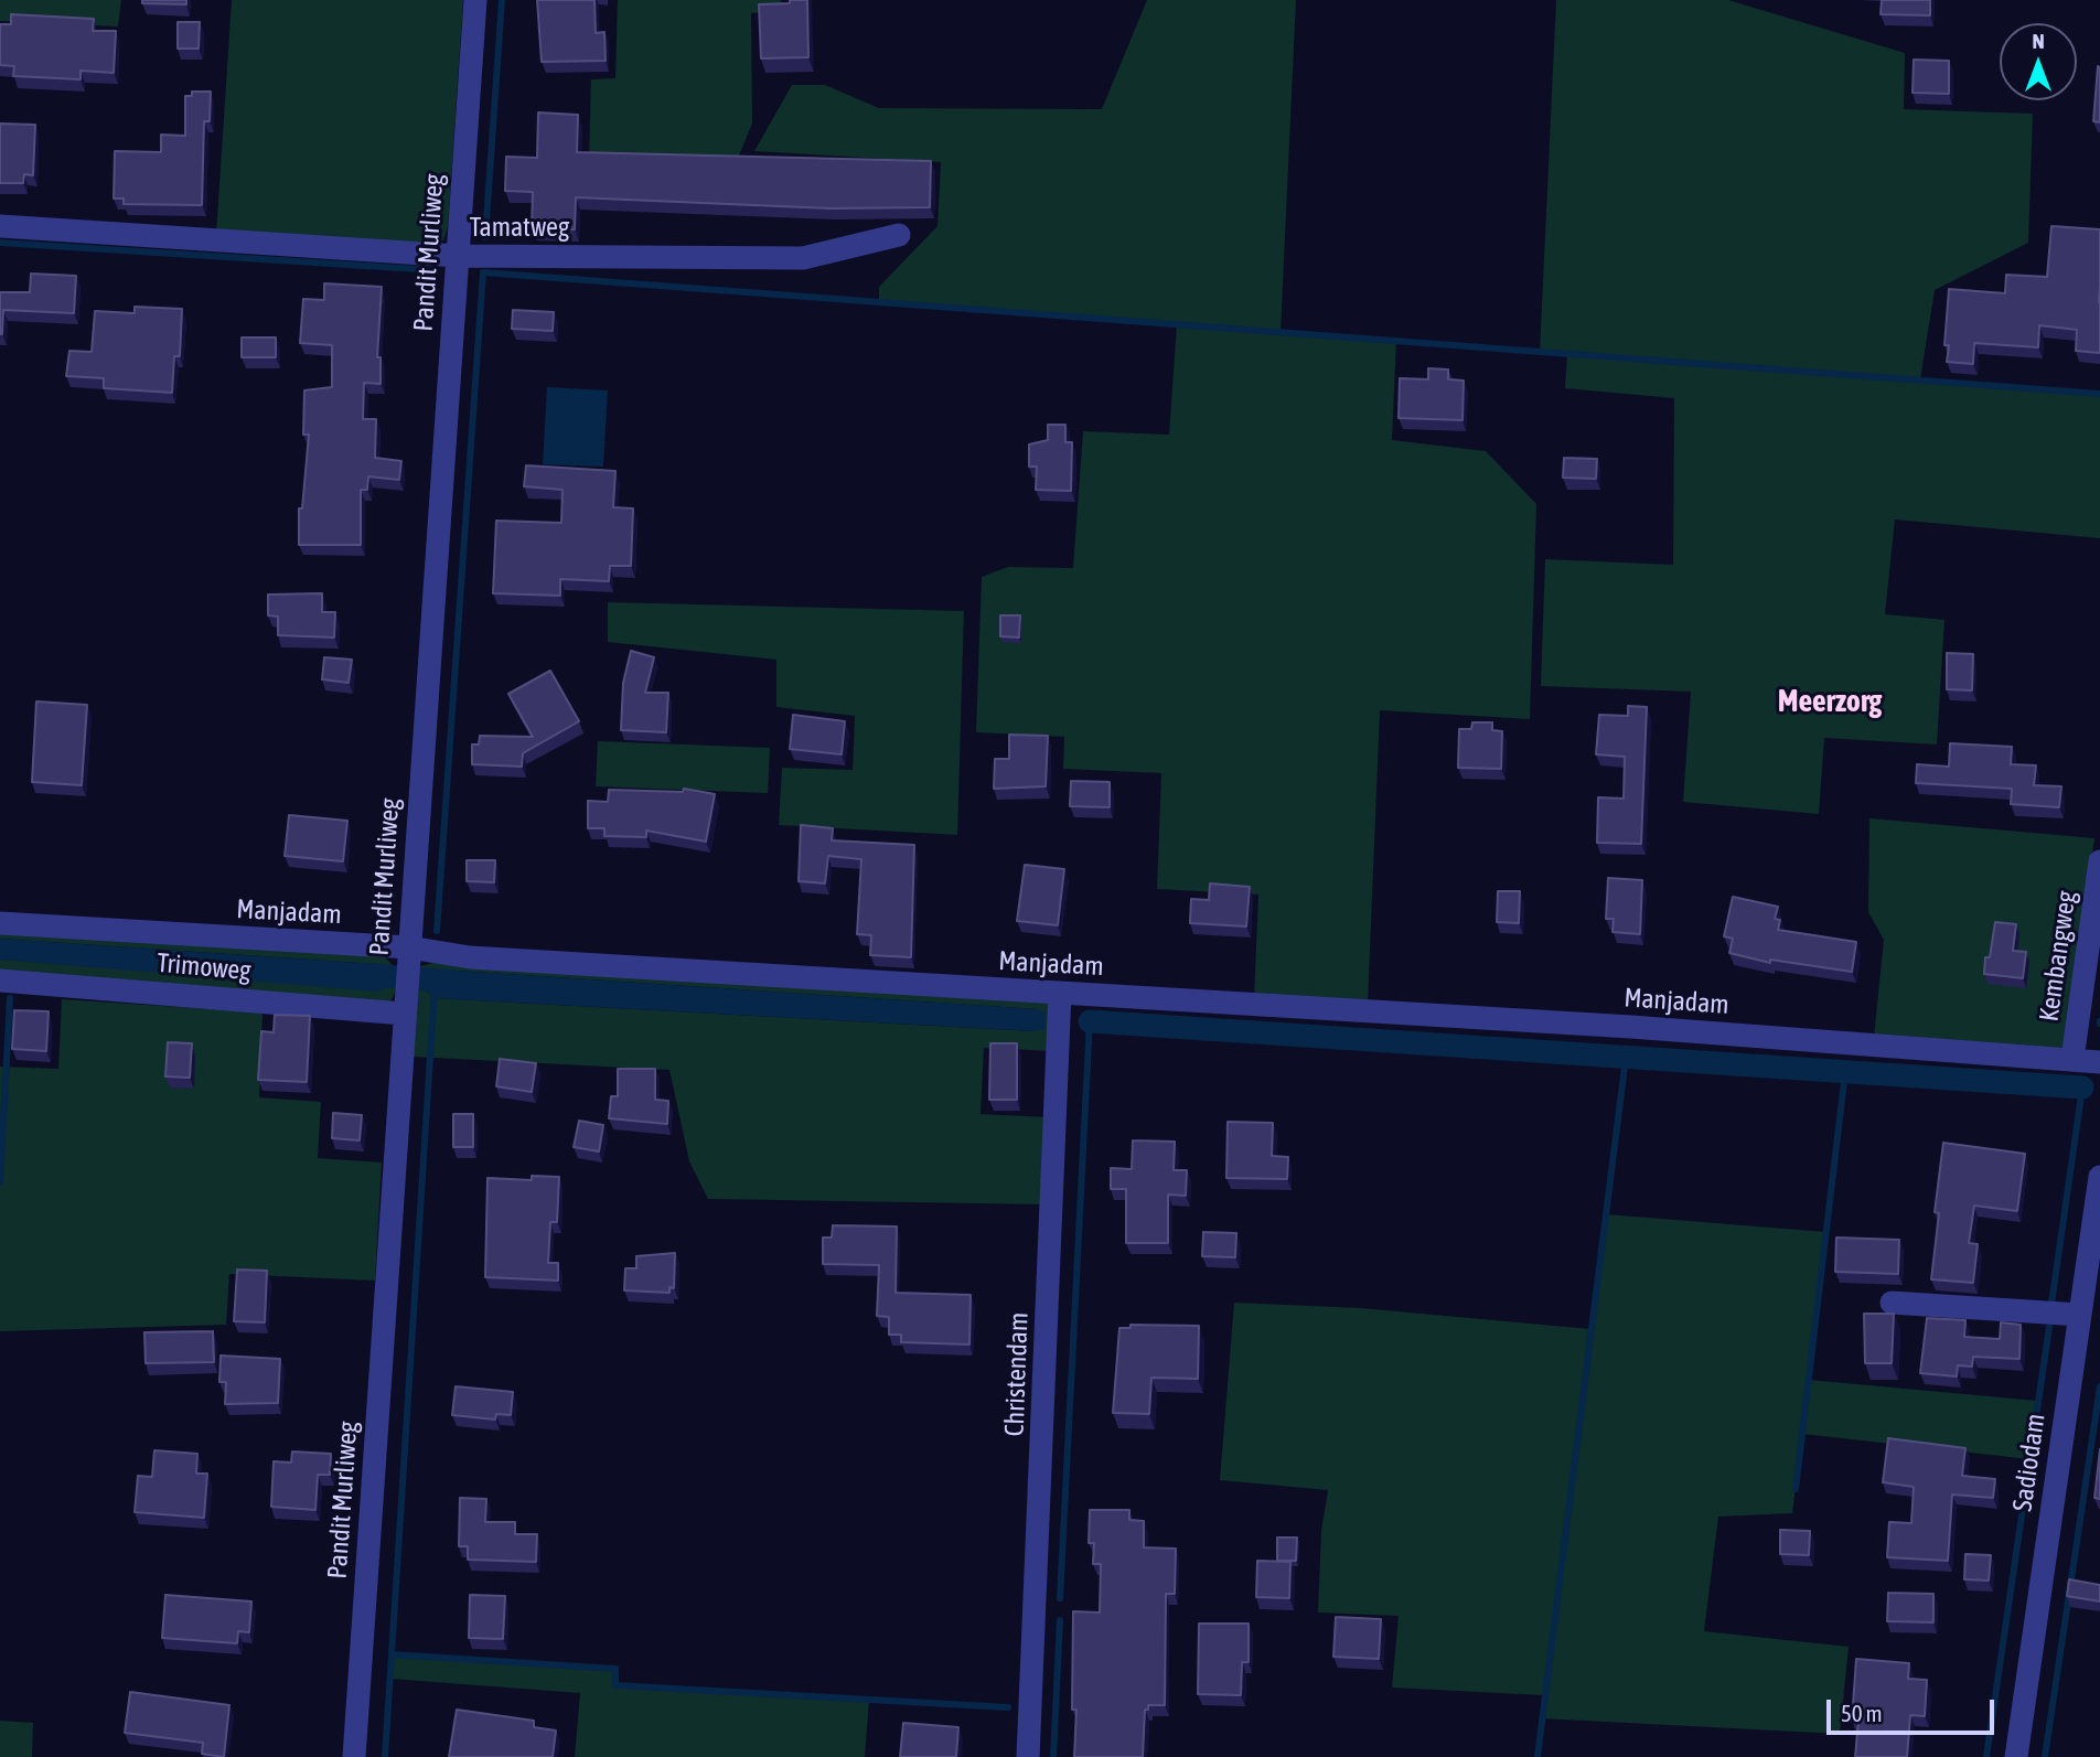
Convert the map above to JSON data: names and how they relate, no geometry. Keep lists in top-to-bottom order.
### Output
{
  "streets": {
    "street": [
      "Tamatweg",
      "Pandit Murliweg",
      "Manjadam",
      "Kembangweg",
      "Trimoweg",
      "Christendam",
      "Sadiodam"
    ]
  },
  "crossings": [
    ["Tamatweg", "Pandit Murliweg"],
    ["Pandit Murliweg", "Manjadam"],
    ["Pandit Murliweg", "Trimoweg"],
    ["Manjadam", "Kembangweg"],
    ["Manjadam", "Christendam"]
  ],
  "districts": ["Meerzorg"],
  "scale_bar": "50 m",
  "north": "top"
}
